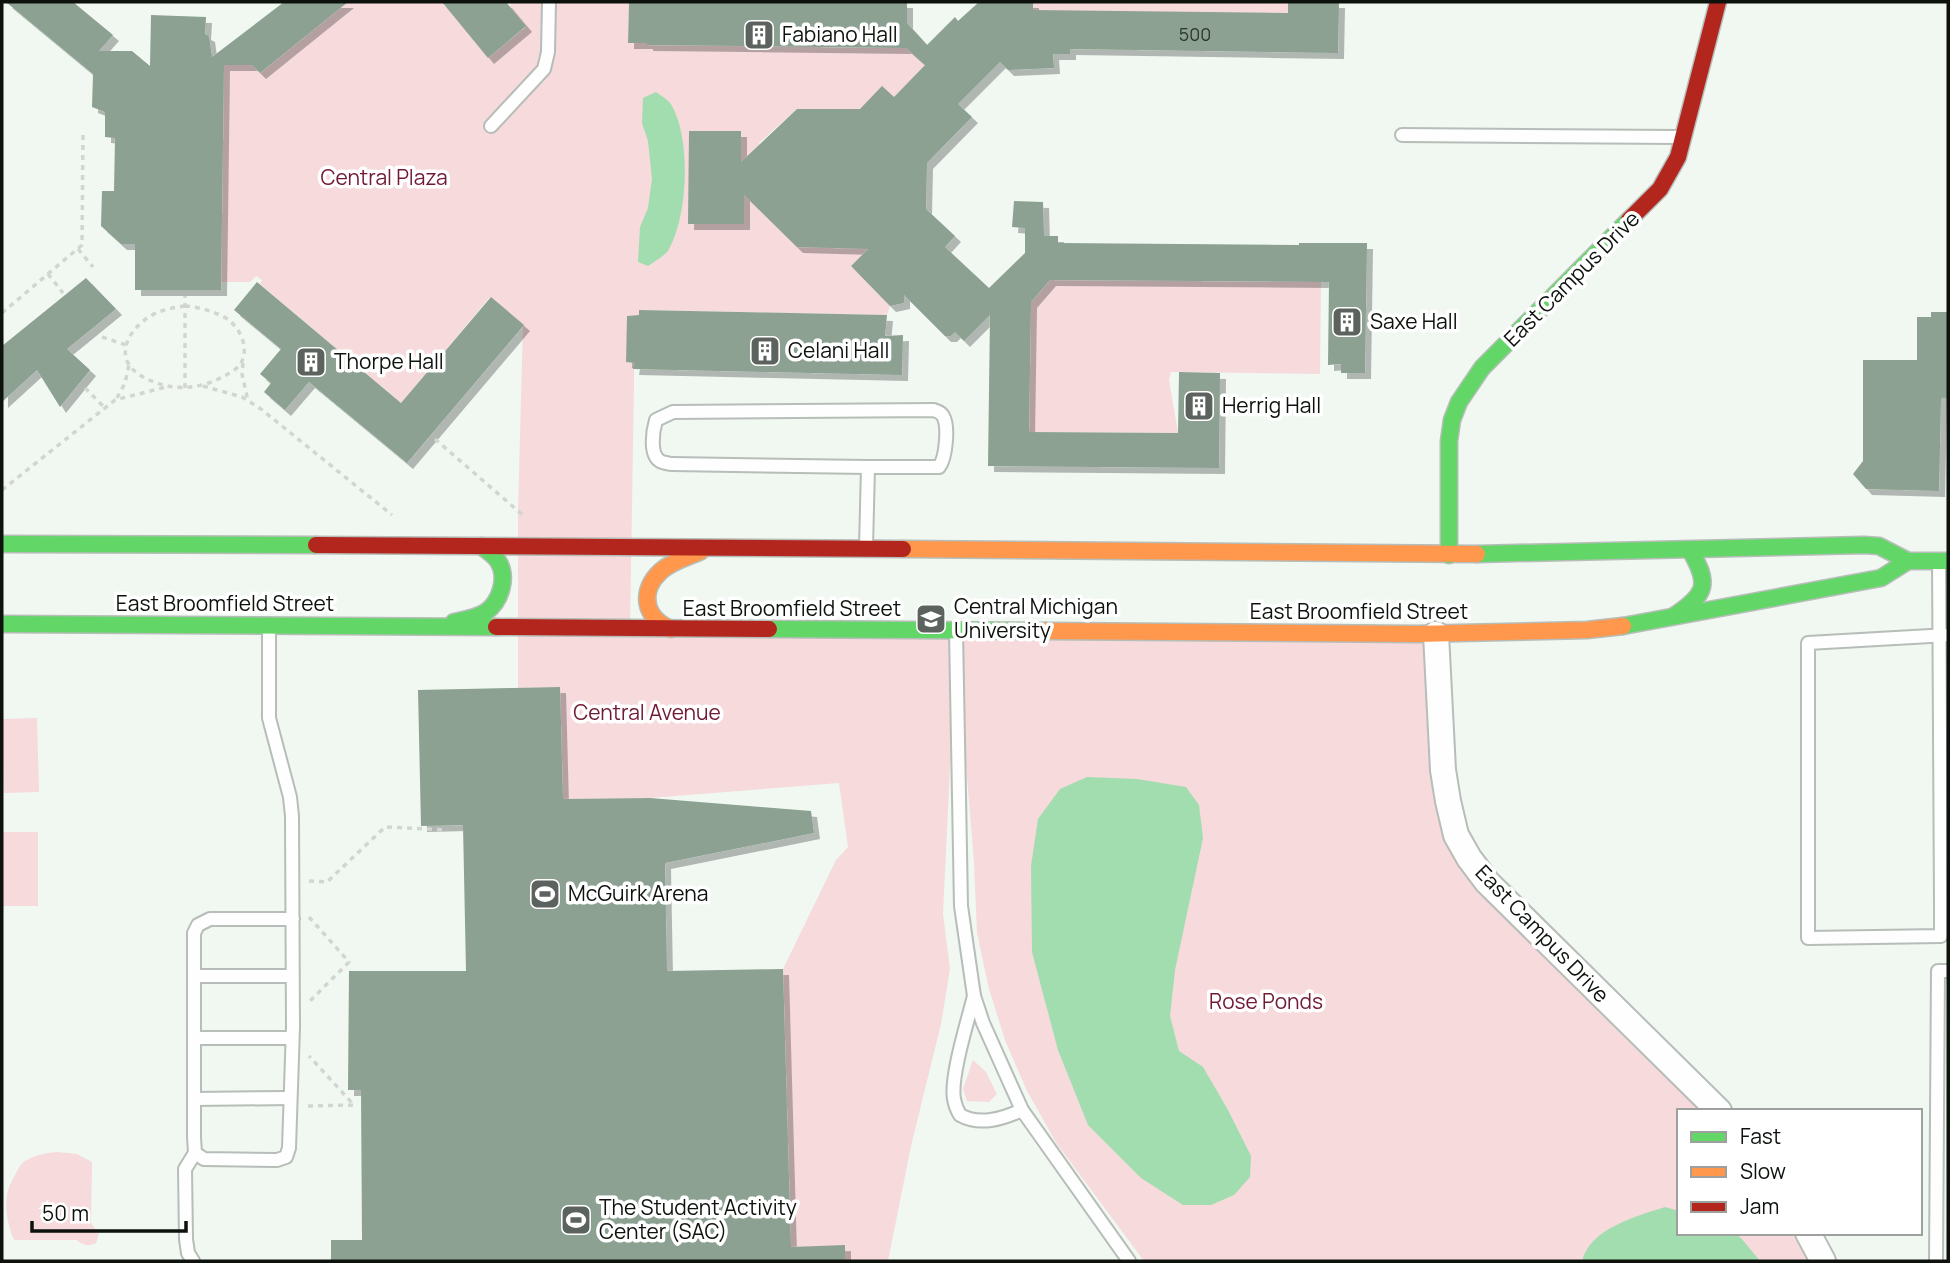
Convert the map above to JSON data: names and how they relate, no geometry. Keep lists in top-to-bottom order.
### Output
{
  "streets": {
    "main road": ["East Campus Drive", "East Broomfield Street"]
  },
  "crossings": [
    ["East Campus Drive", "East Broomfield Street"]
  ],
  "parks": ["Central Plaza", "Central Avenue", "Rose Ponds"],
  "places": {
    "building": [
      "Fabiano Hall",
      "Saxe Hall",
      "Celani Hall",
      "Thorpe Hall",
      "Herrig Hall"
    ],
    "school or university": ["Central Michigan University"],
    "sports": ["McGuirk Arena", "The Student Activity Center (SAC)"]
  },
  "house_numbers": ["500"],
  "legend": ["Fast", "Slow", "Jam"],
  "scale_bar": "50 m"
}
